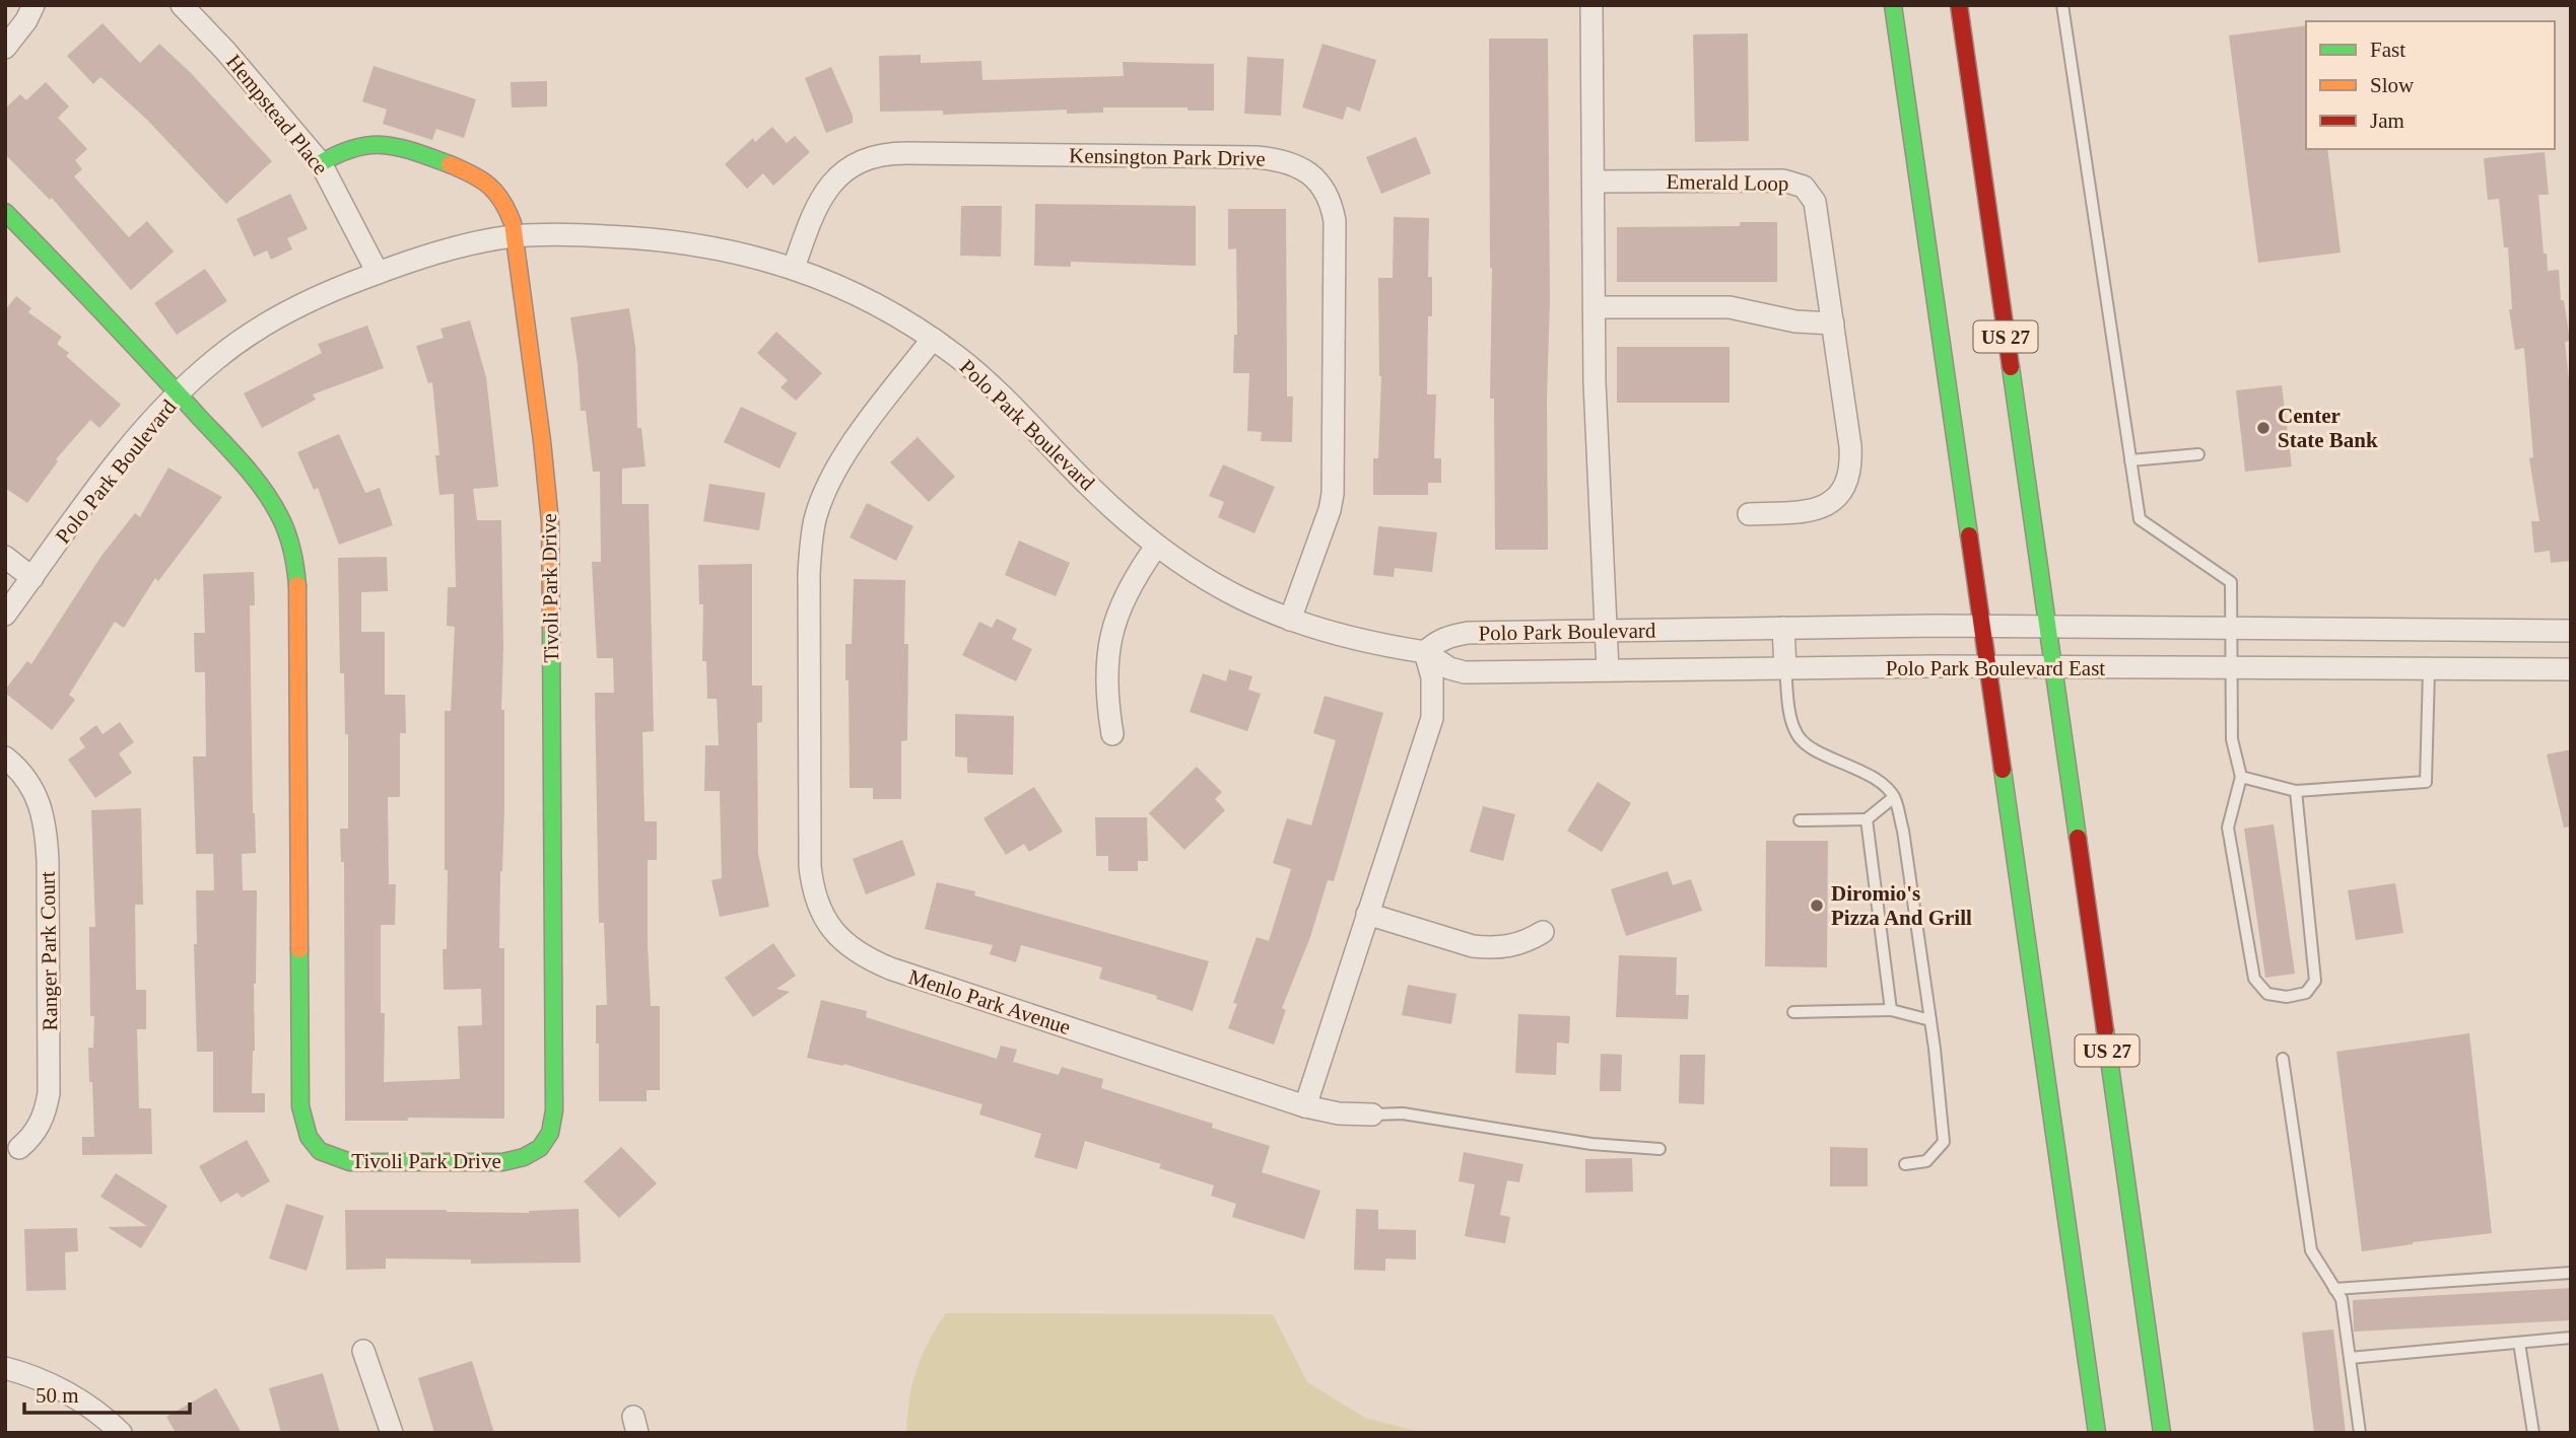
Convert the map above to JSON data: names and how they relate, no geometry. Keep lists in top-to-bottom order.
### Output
{
  "streets": {
    "main road": ["US 27", "Tivoli Park Drive"],
    "street": [
      "Hempstead Place",
      "Kensington Park Drive",
      "Emerald Loop",
      "Polo Park Boulevard",
      "Polo Park Boulevard East",
      "Ranger Park Court",
      "Menlo Park Avenue"
    ]
  },
  "crossings": [
    ["Hempstead Place", "Polo Park Boulevard"],
    ["Hempstead Place", "Tivoli Park Drive"],
    ["Kensington Park Drive", "Polo Park Boulevard"],
    ["US 27", "Polo Park Boulevard"],
    ["US 27", "Polo Park Boulevard East"],
    ["Polo Park Boulevard", "Tivoli Park Drive"],
    ["Polo Park Boulevard", "Polo Park Boulevard East"],
    ["Polo Park Boulevard", "Menlo Park Avenue"]
  ],
  "places": ["Center State Bank", "Diromio's Pizza And Grill"],
  "legend": ["Fast", "Slow", "Jam"],
  "scale_bar": "50 m"
}
